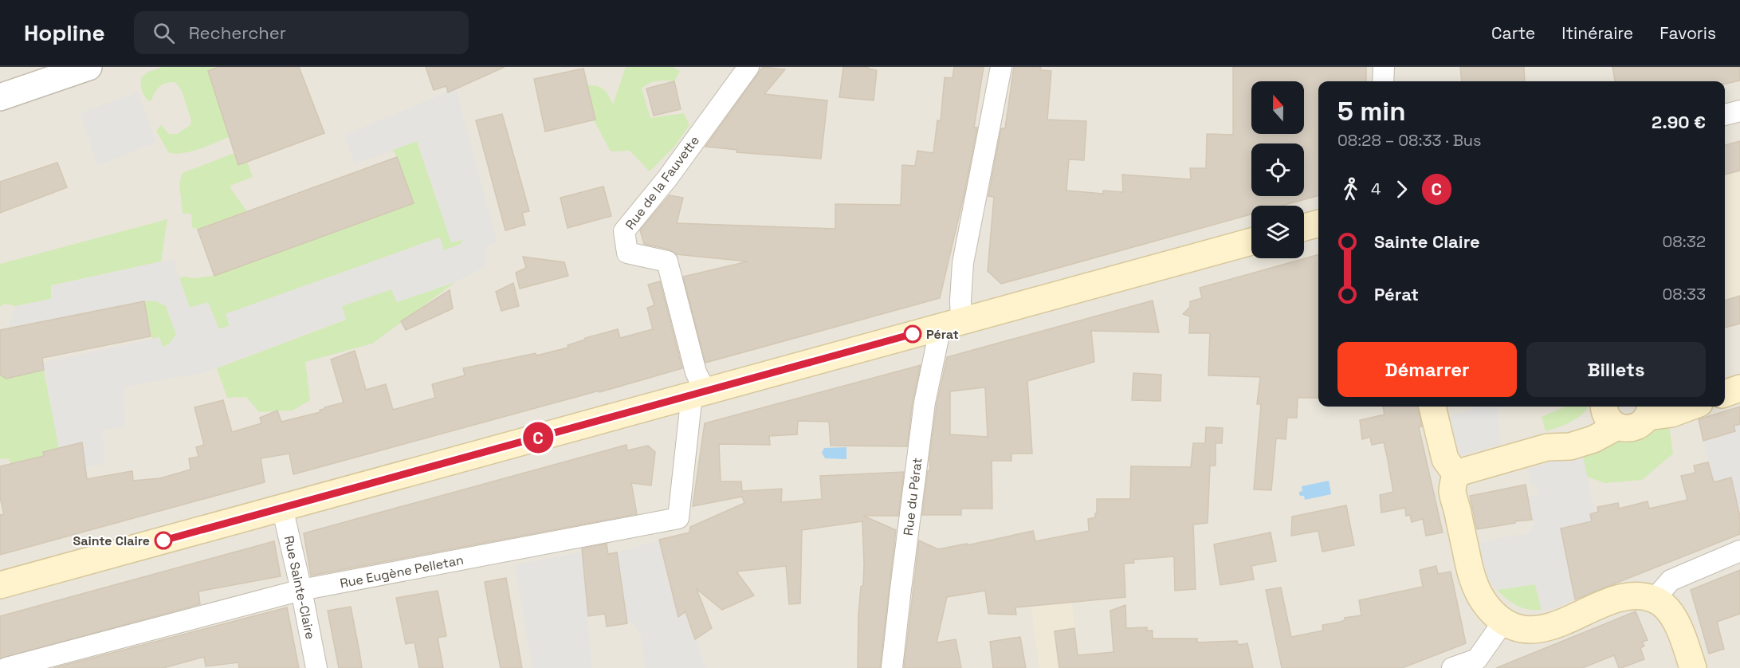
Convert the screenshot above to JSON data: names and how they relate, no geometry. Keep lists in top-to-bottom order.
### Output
{
  "streets": {
    "street": [
      "Rue de la Fauvette",
      "Rue du Pérat",
      "Rue Eugène Pelletan",
      "Rue Sainte-Claire"
    ]
  },
  "crossings": [
    ["Rue de la Fauvette", "Rue Eugène Pelletan"],
    ["Rue Eugène Pelletan", "Rue Sainte-Claire"]
  ],
  "places": ["Pérat", "Sainte Claire"],
  "lines": ["bus line C"],
  "north": "top",
  "page": {
    "header": "Hopline",
    "search": "Rechercher",
    "nav": ["Carte", "Itinéraire", "Favoris"],
    "on_map": "C",
    "heading": ["5 min", "08:28 – 08:33 · Bus", "2.90 €"],
    "legs": ["4", "C"],
    "list": [
      {
        "name": "Sainte Claire",
        "value": "08:32"
      },
      {
        "name": "Pérat",
        "value": "08:33"
      }
    ],
    "buttons": ["Démarrer", "Billets"]
  }
}
